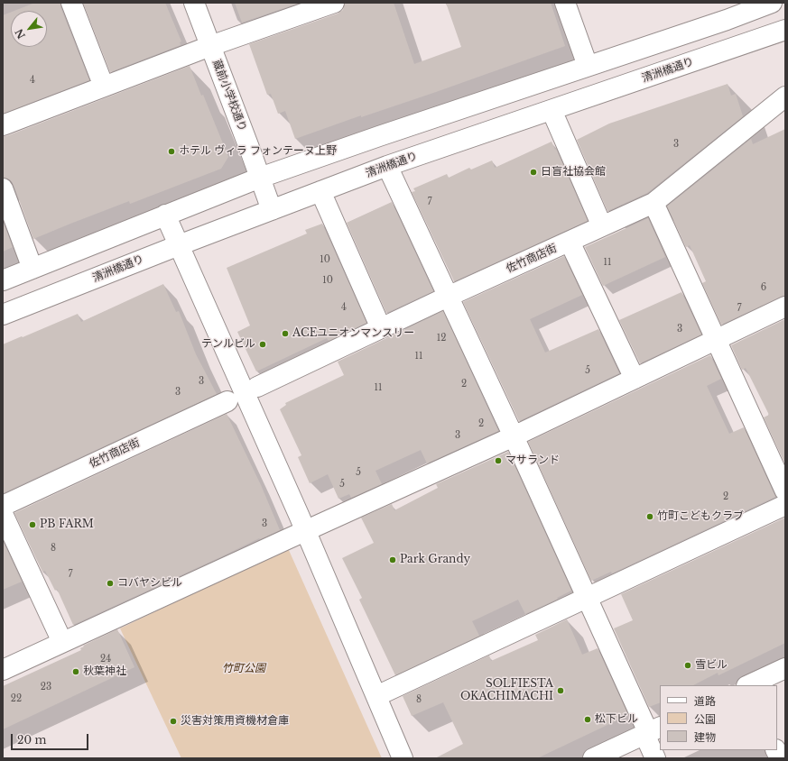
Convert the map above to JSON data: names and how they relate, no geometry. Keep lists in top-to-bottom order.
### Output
{
  "streets": {
    "street": ["清洲橋通り", "蔵前小学校通り", "佐竹商店街"]
  },
  "crossings": [
    ["清洲橋通り", "蔵前小学校通り"]
  ],
  "parks": ["竹町公園"],
  "places": [
    "ホテル ヴィラ フォンテーヌ上野",
    "日盲社協会館",
    "ACEユニオンマンスリー",
    "テンルビル",
    "マサランド",
    "竹町こどもクラブ",
    "PB FARM",
    "Park Grandy",
    "コバヤシビル",
    "雪ビル",
    "秋葉神社",
    "SOLFIESTA OKACHIMACHI",
    "松下ビル",
    "災害対策用資機材倉庫"
  ],
  "house_numbers": [
    "4",
    "3",
    "7",
    "10",
    "11",
    "10",
    "6",
    "4",
    "7",
    "3",
    "12",
    "11",
    "5",
    "3",
    "2",
    "11",
    "3",
    "2",
    "3",
    "5",
    "5",
    "2",
    "3",
    "8",
    "7",
    "24",
    "23",
    "22",
    "8"
  ],
  "legend": ["道路", "公園", "建物"],
  "scale_bar": "20 m",
  "north": "bottom left"
}
